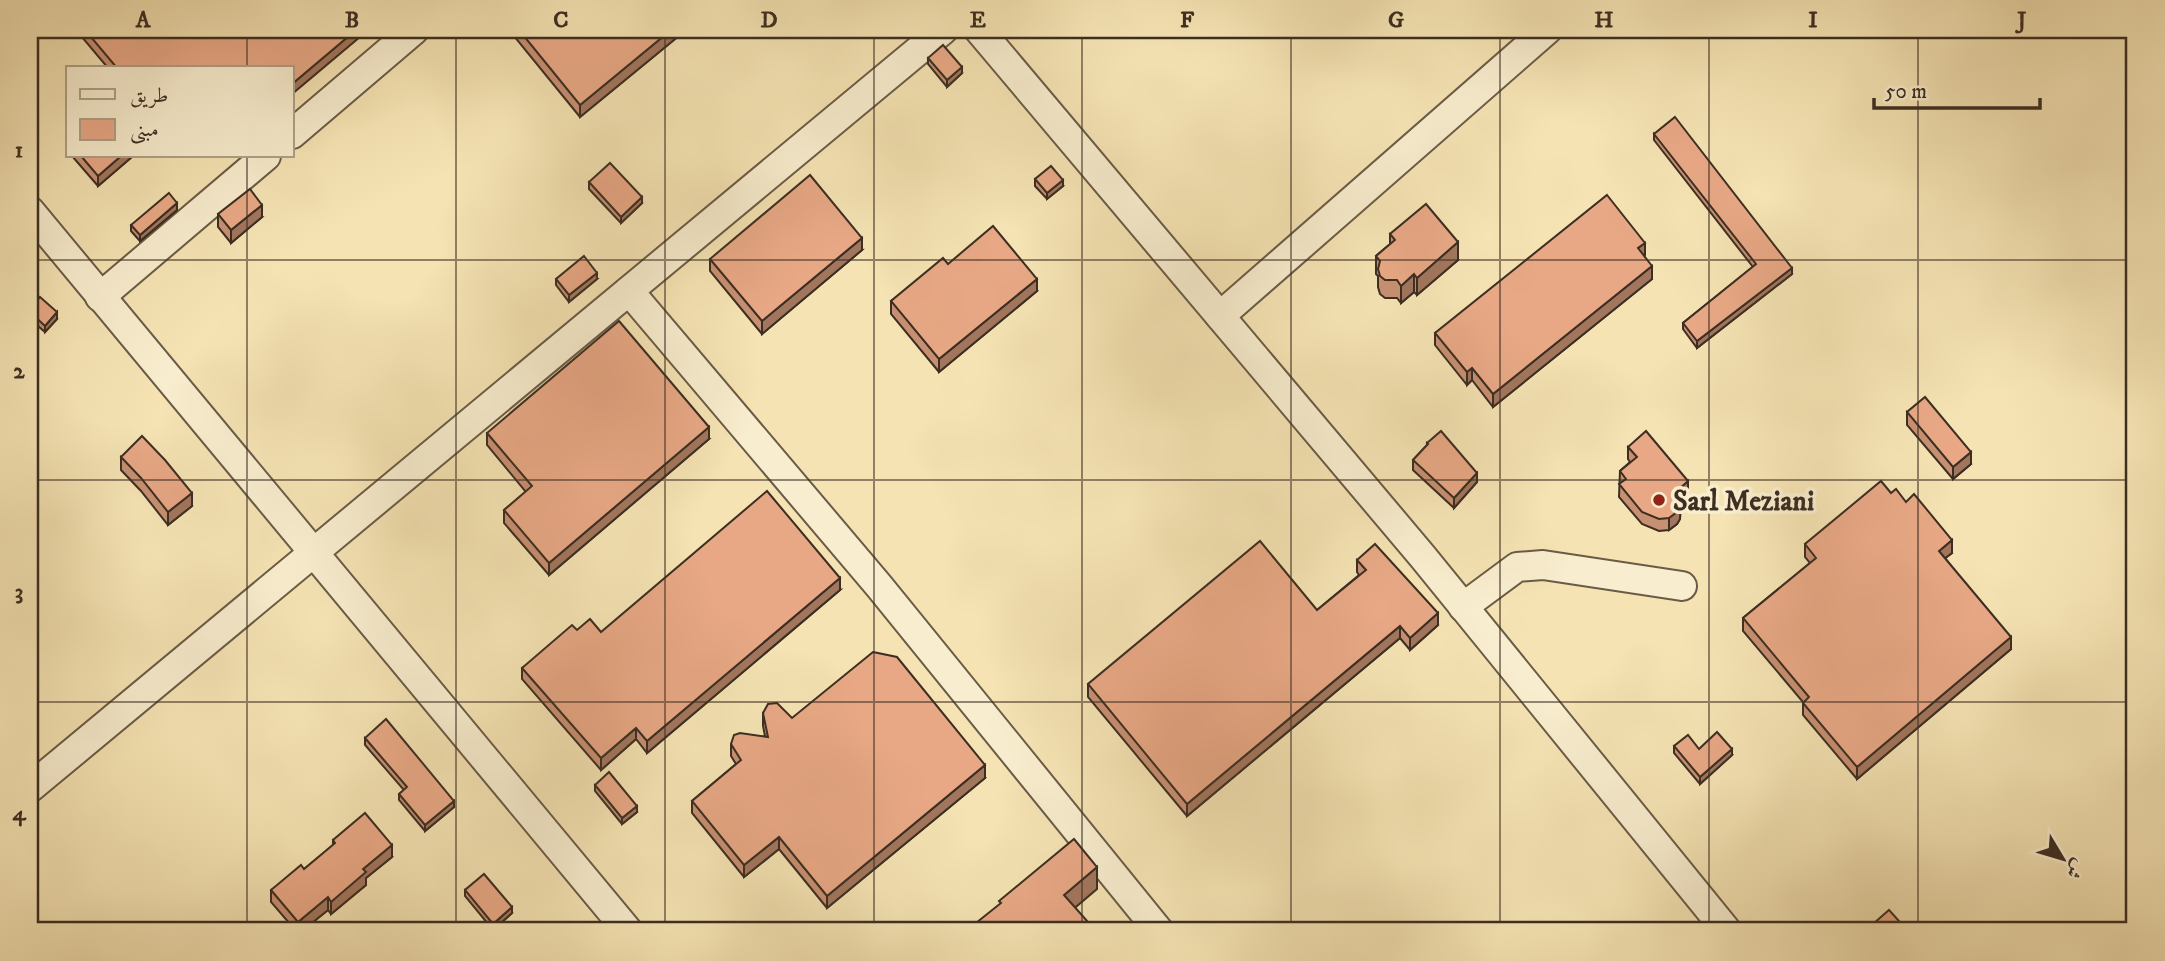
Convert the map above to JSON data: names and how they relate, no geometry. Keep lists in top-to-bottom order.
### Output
{
  "places": ["Sarl Meziani"],
  "legend": ["طريق", "مبنى"],
  "scale_bar": "50 m",
  "north": "bottom right",
  "grid": {
    "columns": [
      "A",
      "B",
      "C",
      "D",
      "E",
      "F",
      "G",
      "H",
      "I",
      "J"
    ],
    "rows": [
      "1",
      "2",
      "3",
      "4"
    ]
  }
}
